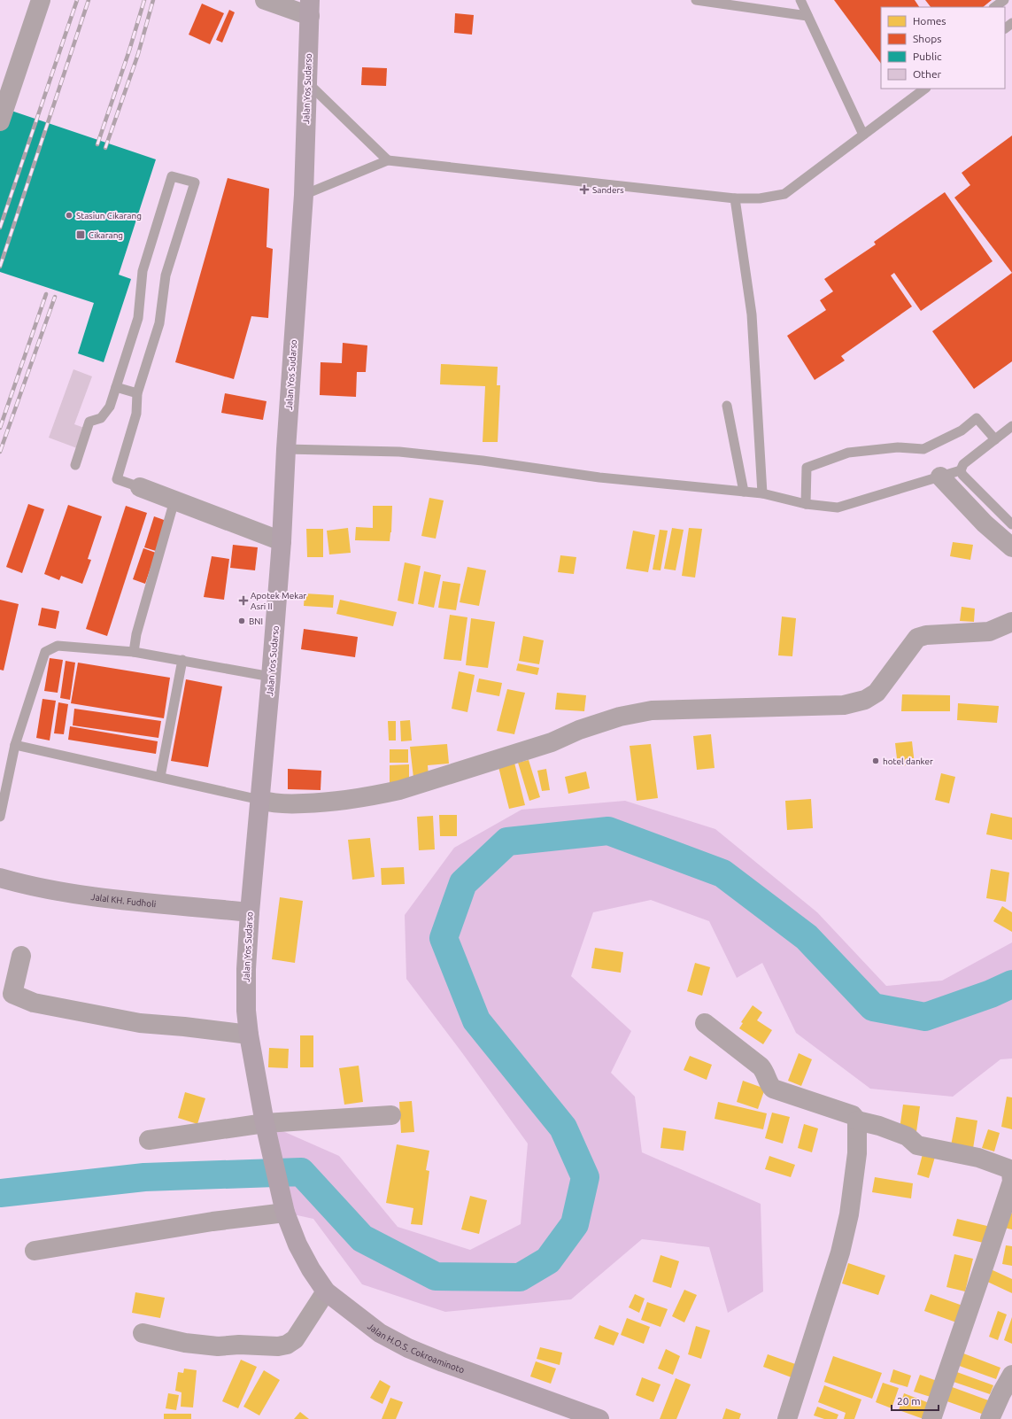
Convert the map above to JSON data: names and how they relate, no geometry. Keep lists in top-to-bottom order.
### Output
{
  "streets": {
    "highway": ["Jalan Yos Sudarso", "Jalan H.O.S. Cokroaminoto"],
    "main road": ["Jalal KH. Fudholi"]
  },
  "crossings": [
    ["Jalan Yos Sudarso", "Jalal KH. Fudholi"],
    ["Jalan Yos Sudarso", "Jalan H.O.S. Cokroaminoto"]
  ],
  "places": {
    "health": ["Sanders", "Apotek Mekar Asri II"],
    "other": ["Stasiun Cikarang", "BNI", "hotel danker"],
    "transit": ["Cikarang"]
  },
  "legend": [
    "Homes",
    "Shops",
    "Public",
    "Other"
  ],
  "scale_bar": "20 m"
}
